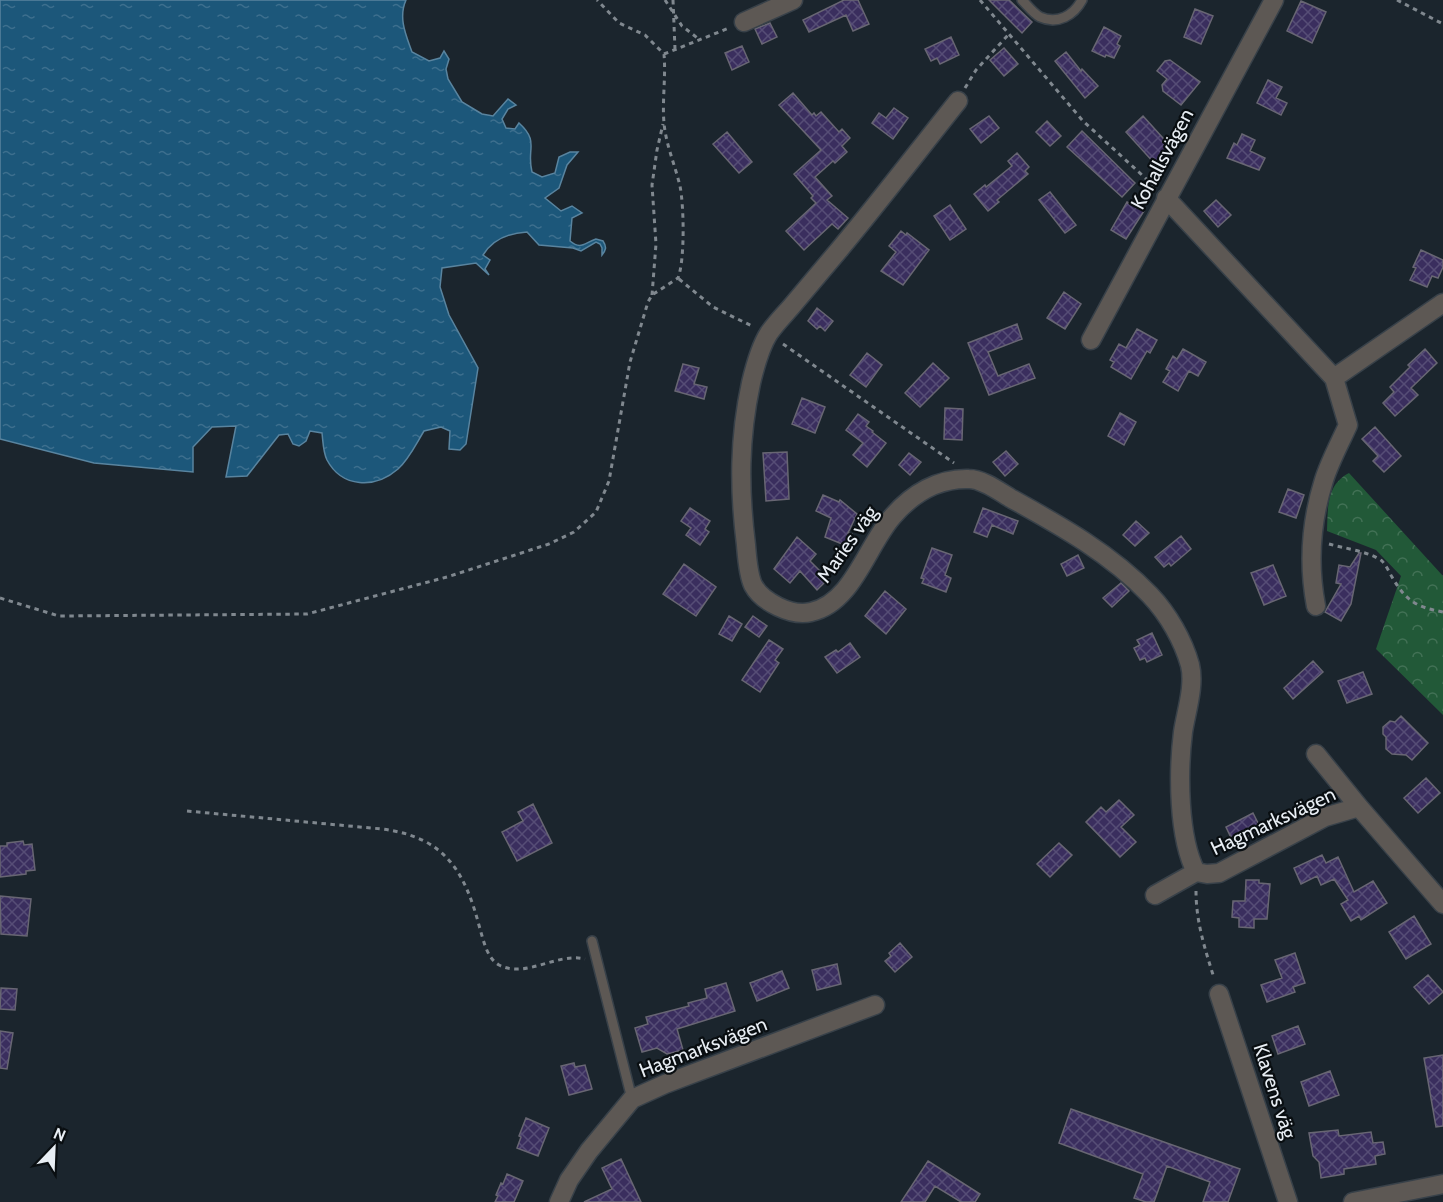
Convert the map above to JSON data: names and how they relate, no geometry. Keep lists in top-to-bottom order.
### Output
{
  "streets": {
    "street": [
      "Kohallsvägen",
      "Maries väg",
      "Hagmarksvägen",
      "Klavens väg"
    ]
  },
  "north": "top right"
}
